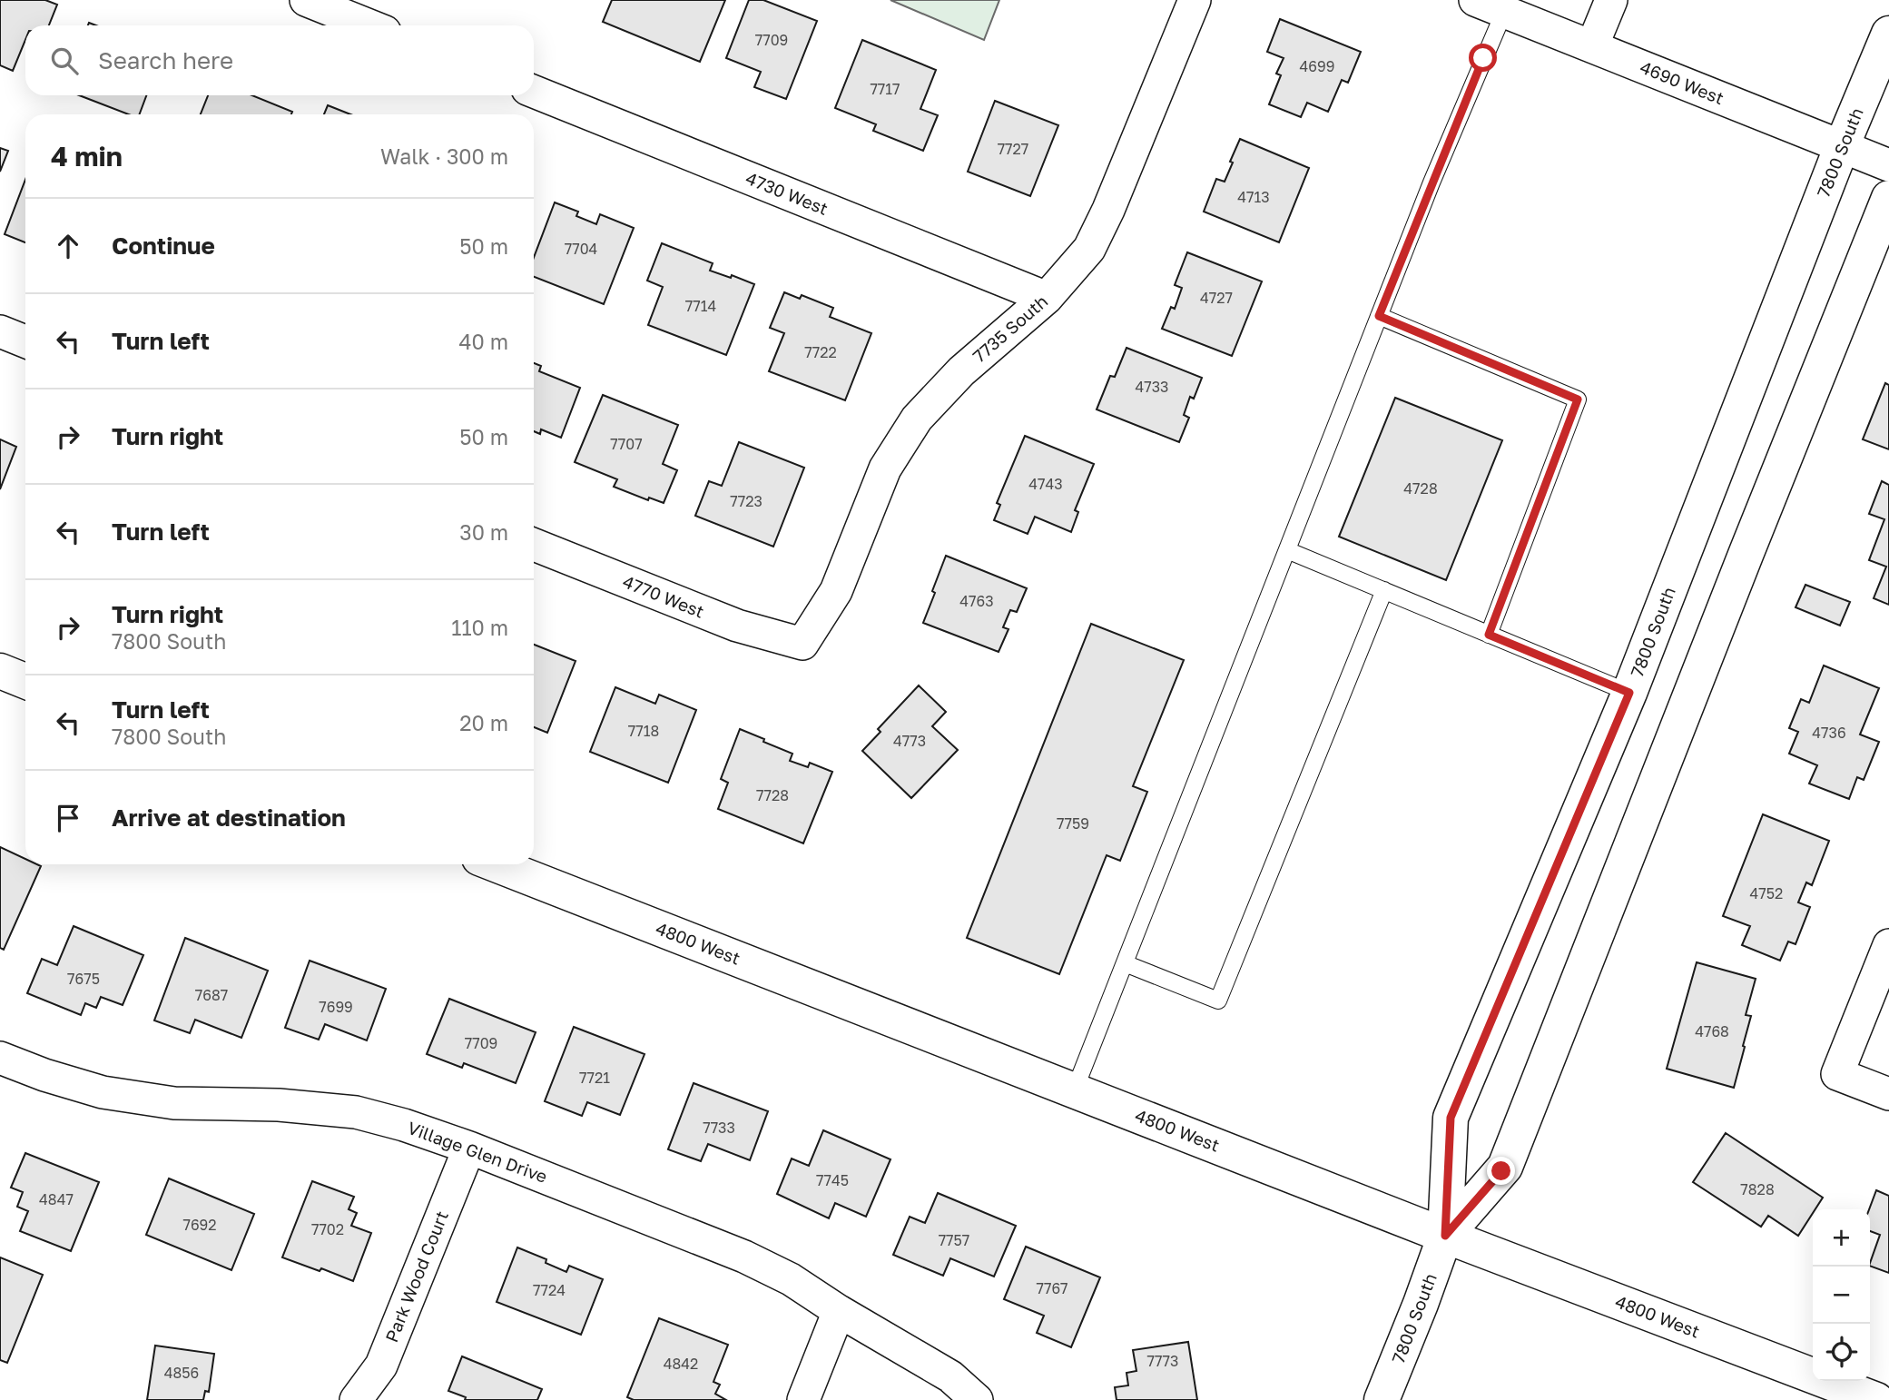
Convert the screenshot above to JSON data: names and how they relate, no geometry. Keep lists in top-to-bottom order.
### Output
{
  "streets": {
    "main road": ["7800 South", "4800 West"],
    "street": [
      "4690 West",
      "4730 West",
      "7735 South",
      "4770 West",
      "Village Glen Drive",
      "Park Wood Court"
    ]
  },
  "crossings": [
    ["4690 West", "7800 South"],
    ["7800 South", "4800 West"],
    ["4730 West", "7735 South"],
    ["7735 South", "4770 West"],
    ["Village Glen Drive", "Park Wood Court"]
  ],
  "house_numbers": [
    "7709",
    "4699",
    "7717",
    "7727",
    "4713",
    "7704",
    "4727",
    "7714",
    "7722",
    "4733",
    "7707",
    "4743",
    "4728",
    "7723",
    "4763",
    "7718",
    "4736",
    "4773",
    "7728",
    "7759",
    "4752",
    "7675",
    "7687",
    "7699",
    "4768",
    "7709",
    "7721",
    "7733",
    "7745",
    "7828",
    "4847",
    "7692",
    "7702",
    "7757",
    "7767",
    "7724",
    "7773",
    "4842",
    "4856"
  ],
  "page": {
    "search": "Search here",
    "heading": ["4 min", "Walk · 300 m"],
    "list": [
      ["Continue", "50 m"],
      ["Turn left", "40 m"],
      ["Turn right", "50 m"],
      ["Turn left", "30 m"],
      ["Turn right", "7800 South", "110 m"],
      ["Turn left", "7800 South", "20 m"],
      "Arrive at destination"
    ],
    "map_buttons": ["+", "−"]
  }
}
